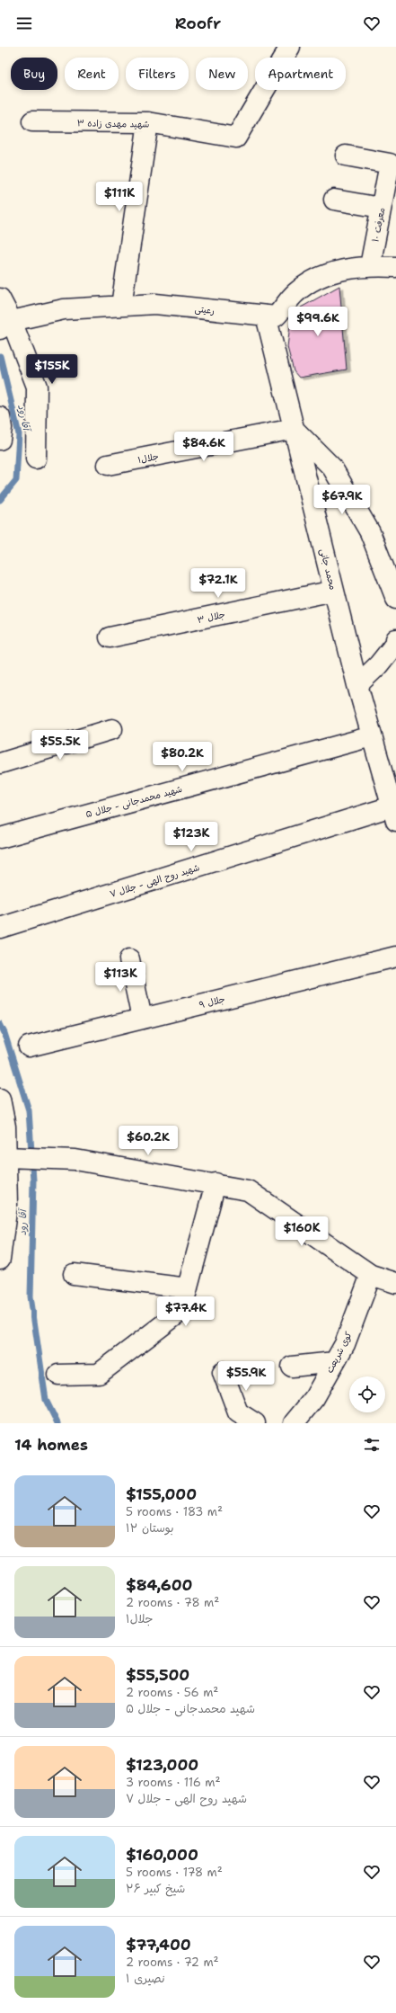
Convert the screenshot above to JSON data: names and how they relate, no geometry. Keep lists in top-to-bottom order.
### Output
{
  "streets": {
    "street": [
      "شهید مهدی زاده ۳",
      "معرفت ۱۰",
      "رعیتی",
      "جلال۱",
      "محمد جانی",
      "جلال ۳",
      "شهید محمدجانی - جلال ۵",
      "شهید روح الهی - جلال ۷",
      "جلال ۹",
      "کوی شریعت"
    ]
  },
  "crossings": [
    ["معرفت ۱۰", "رعیتی"],
    ["رعیتی", "محمد جانی"],
    ["جلال۱", "محمد جانی"],
    ["محمد جانی", "جلال ۳"],
    ["محمد جانی", "شهید محمدجانی - جلال ۵"],
    ["محمد جانی", "شهید روح الهی - جلال ۷"]
  ],
  "water": ["آقا رود"],
  "page": {
    "header": "Roofr",
    "chip": [
      "Buy",
      "Rent",
      "Filters",
      "New",
      "Apartment"
    ],
    "price": [
      "$111K",
      "$99.6K",
      "$155K",
      "$84.6K",
      "$67.9K",
      "$72.1K",
      "$55.5K",
      "$80.2K",
      "$123K",
      "$113K",
      "$60.2K",
      "$160K",
      "$77.4K",
      "$55.9K"
    ],
    "heading": "14 homes",
    "list": [
      {
        "name": "$155,000",
        "note": "5 rooms · 183 m² · بوستان ۱۲"
      },
      {
        "name": "$84,600",
        "note": "2 rooms · 78 m² · جلال۱"
      },
      {
        "name": "$55,500",
        "note": "2 rooms · 56 m² · شهید محمدجانی - جلال ۵"
      },
      {
        "name": "$123,000",
        "note": "3 rooms · 116 m² · شهید روح الهی - جلال ۷"
      },
      {
        "name": "$160,000",
        "note": "5 rooms · 178 m² · شیخ کبیر ۲۶"
      },
      {
        "name": "$77,400",
        "note": "2 rooms · 72 m² · نصیری ۱"
      }
    ]
  }
}
